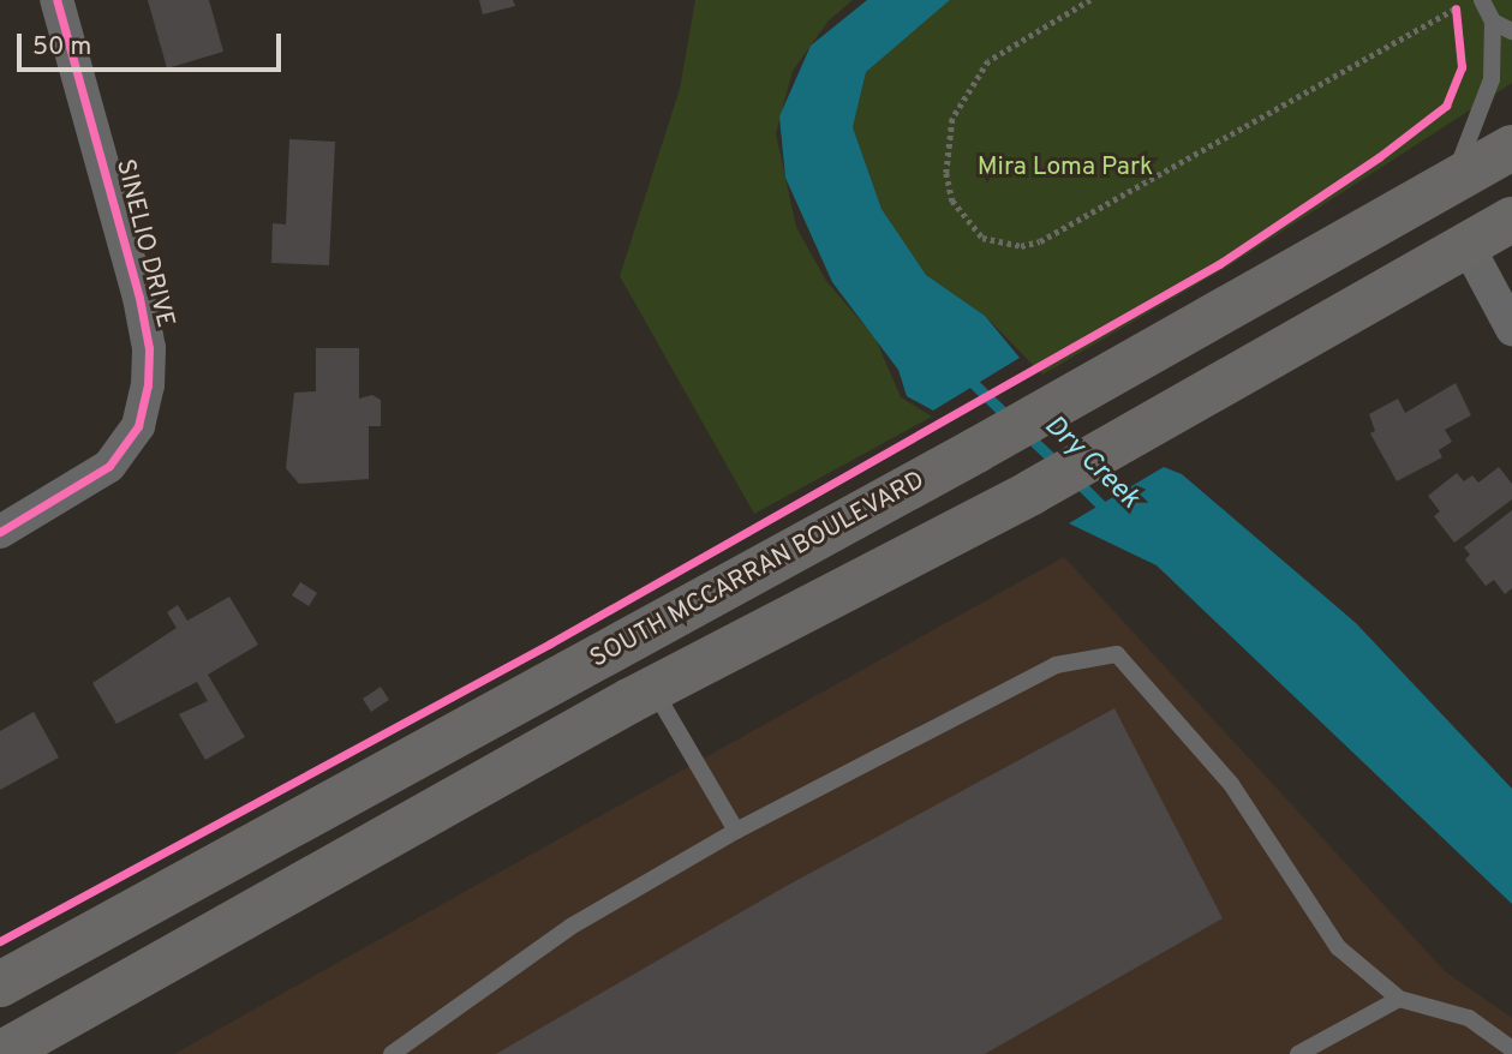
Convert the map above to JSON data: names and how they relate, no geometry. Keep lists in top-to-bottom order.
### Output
{
  "streets": {
    "main road": ["SOUTH MCCARRAN BOULEVARD"],
    "street": ["SINELIO DRIVE"]
  },
  "water": ["Dry Creek"],
  "parks": ["Mira Loma Park"],
  "scale_bar": "50 m"
}
